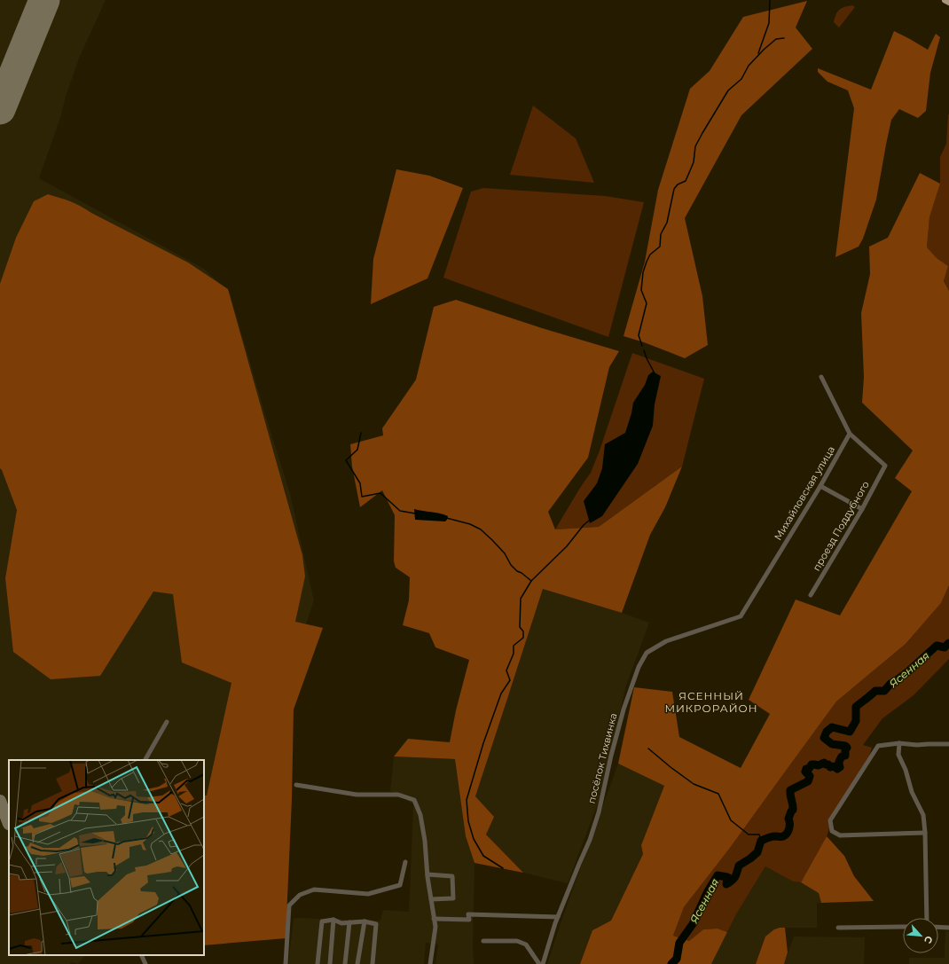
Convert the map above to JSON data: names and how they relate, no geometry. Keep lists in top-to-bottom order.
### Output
{
  "streets": {
    "street": ["Михайловская улица", "проезд Поддубного", "посёлок Тихвинка"]
  },
  "crossings": [
    ["Михайловская улица", "проезд Поддубного"],
    ["Михайловская улица", "посёлок Тихвинка"]
  ],
  "districts": ["ЯСЕННЫЙ МИКРОРАЙОН"],
  "water": ["Ясенная"],
  "north": "bottom right"
}
